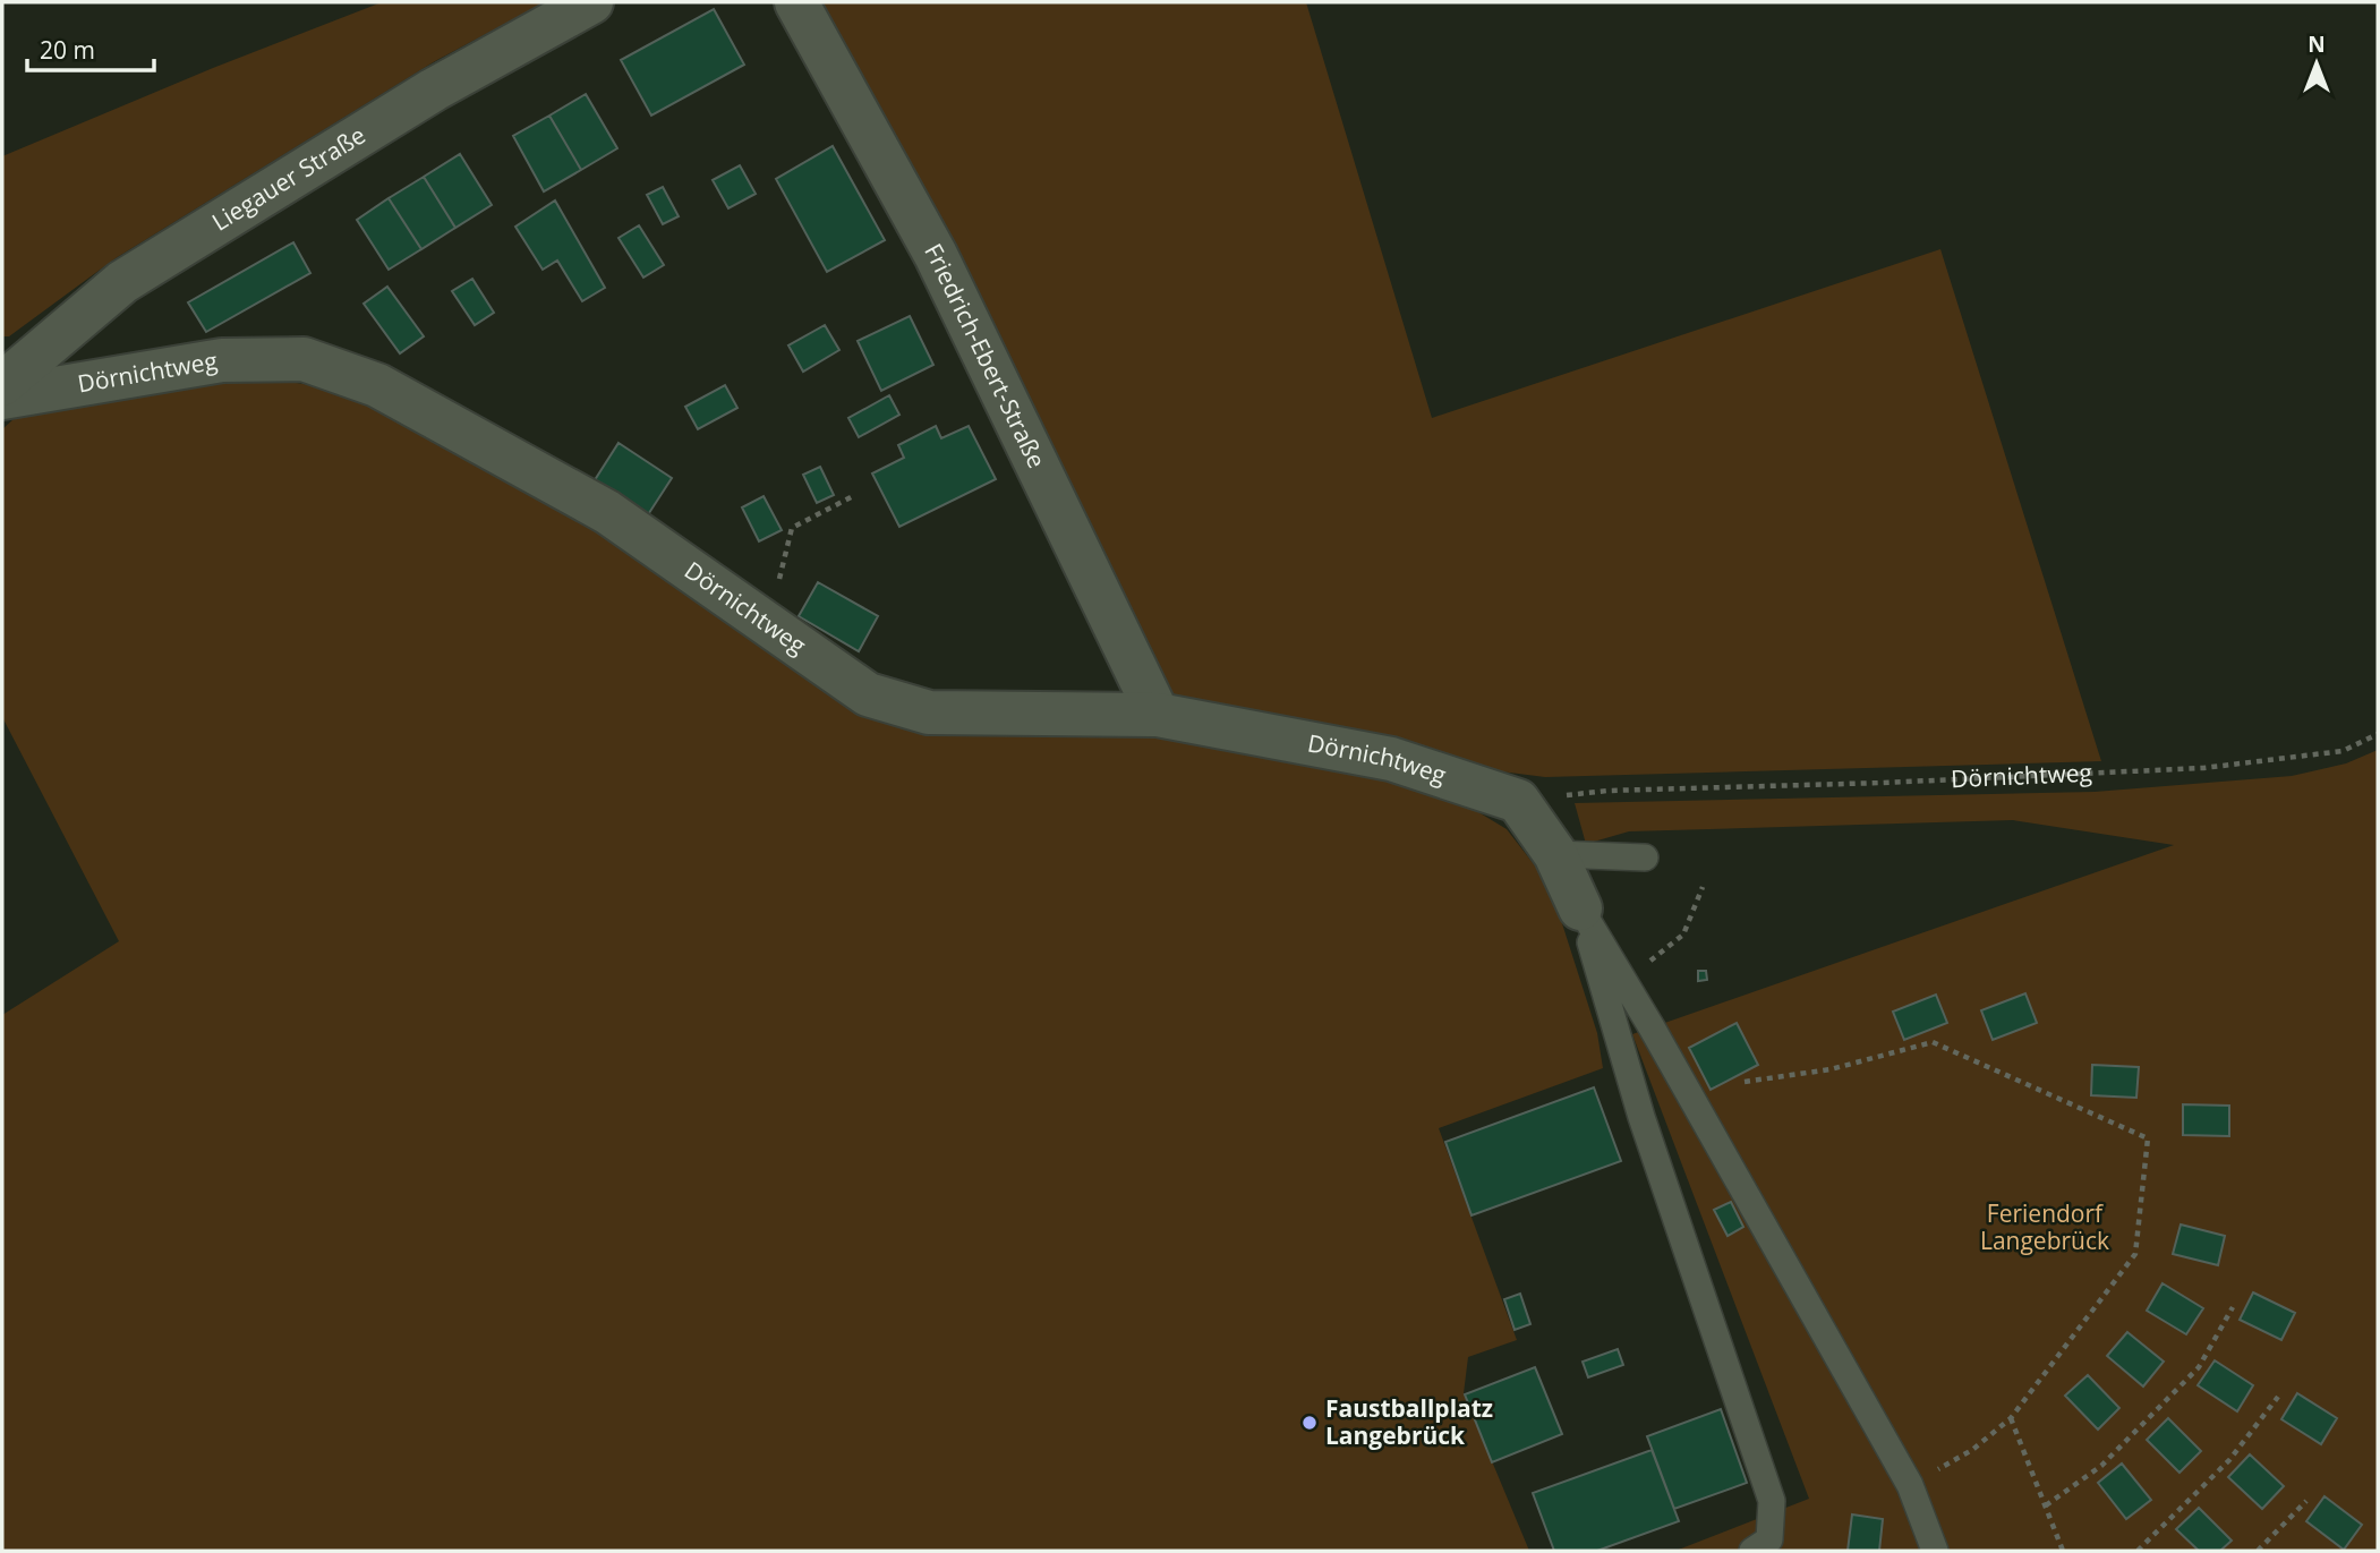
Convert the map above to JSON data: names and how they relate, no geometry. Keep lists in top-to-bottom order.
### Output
{
  "streets": {
    "street": ["Liegauer Straße", "Friedrich-Ebert-Straße", "Dörnichtweg"]
  },
  "crossings": [
    ["Friedrich-Ebert-Straße", "Dörnichtweg"]
  ],
  "parks": ["Feriendorf Langebrück"],
  "places": ["Faustballplatz Langebrück"],
  "scale_bar": "20 m",
  "north": "top"
}
